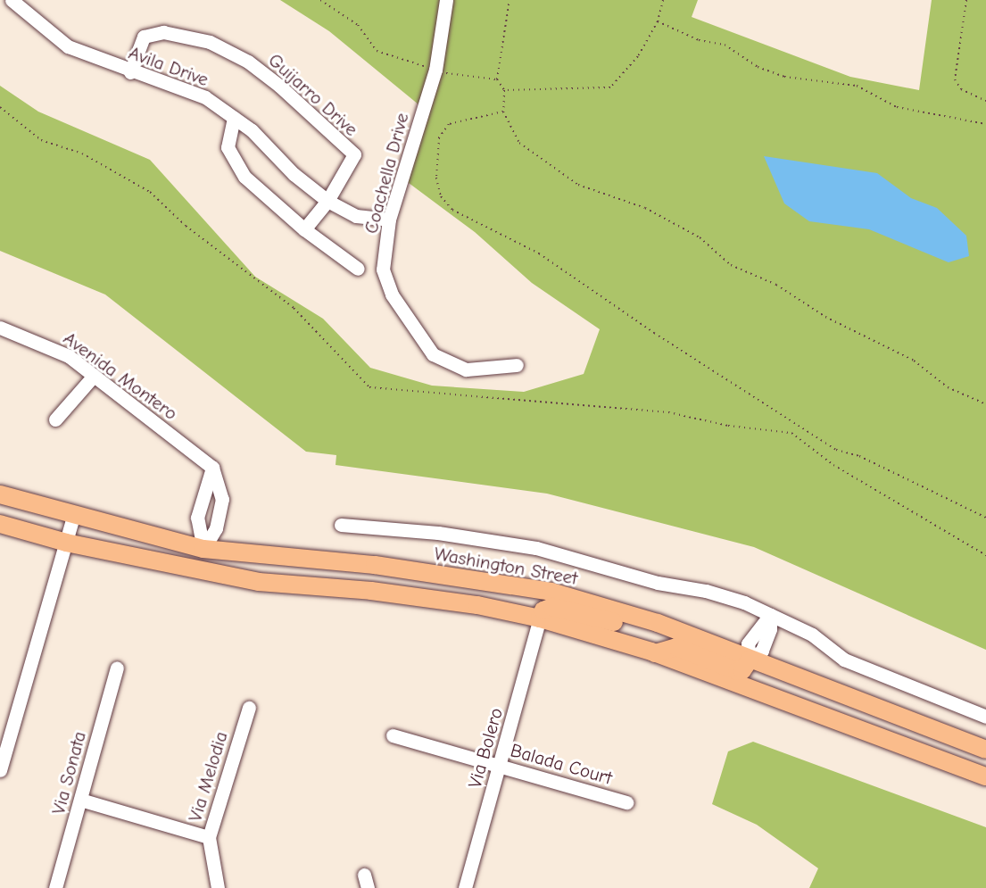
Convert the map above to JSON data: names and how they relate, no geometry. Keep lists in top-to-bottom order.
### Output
{
  "streets": {
    "main road": ["Washington Street"],
    "street": [
      "Avila Drive",
      "Guijarro Drive",
      "Coachella Drive",
      "Avenida Montero",
      "Via Bolero",
      "Balada Court",
      "Via Sonata",
      "Via Melodia"
    ]
  },
  "crossings": [
    ["Avila Drive", "Guijarro Drive"],
    ["Avila Drive", "Coachella Drive"],
    ["Via Bolero", "Balada Court"]
  ]
}
